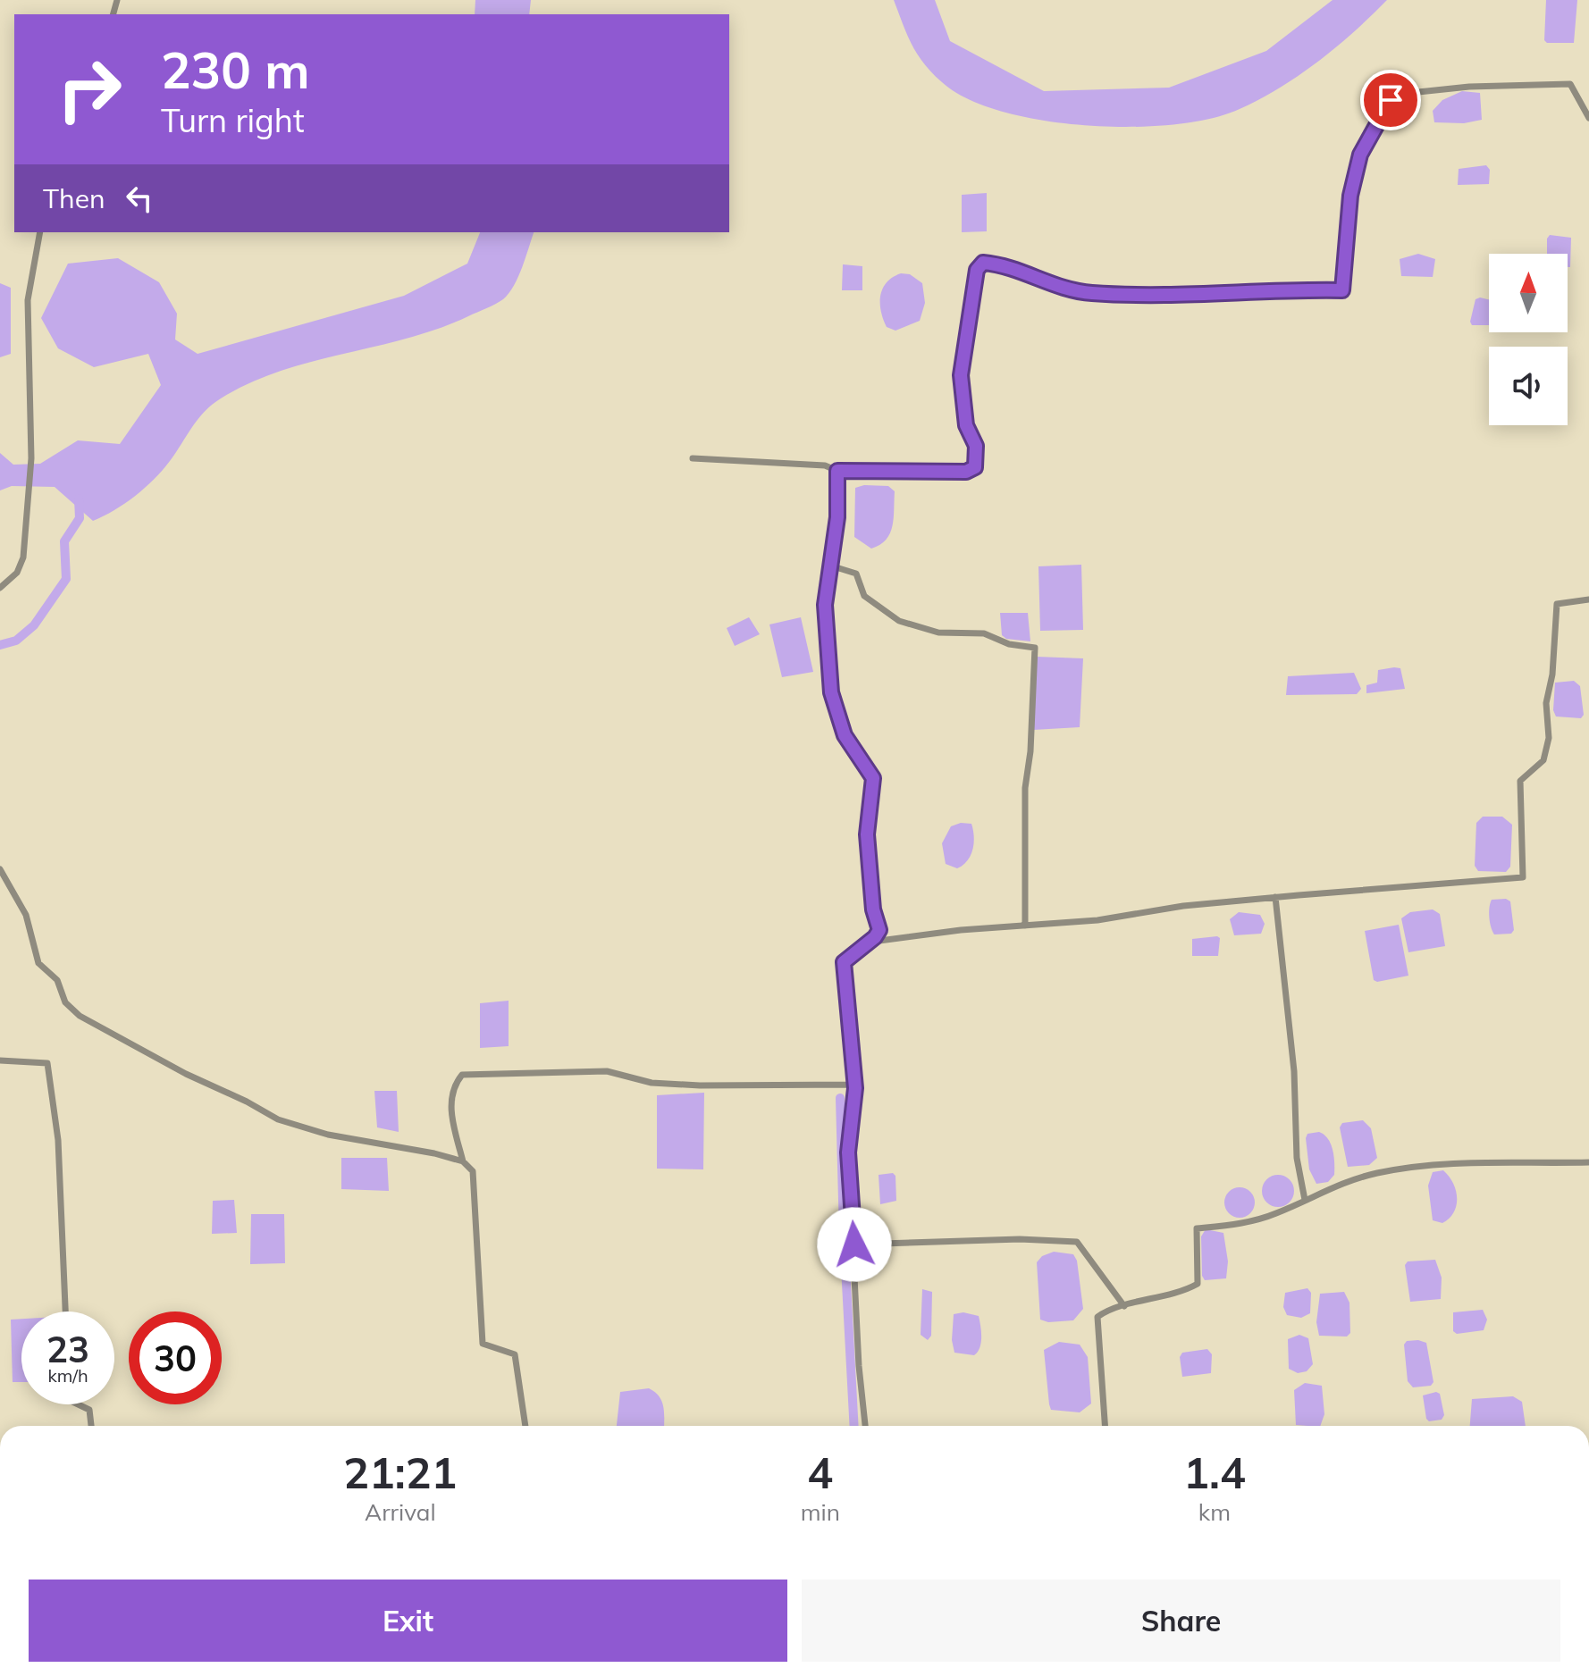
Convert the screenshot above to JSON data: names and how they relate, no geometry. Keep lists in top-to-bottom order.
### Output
{
  "north": "top",
  "page": {
    "turn": ["230 m", "Turn right"],
    "then": "Then",
    "speed": "23 km/h",
    "limit": "30",
    "eta": [
      "21:21",
      "Arrival",
      "4",
      "min",
      "1.4",
      "km"
    ],
    "buttons": ["Exit", "Share"]
  }
}
